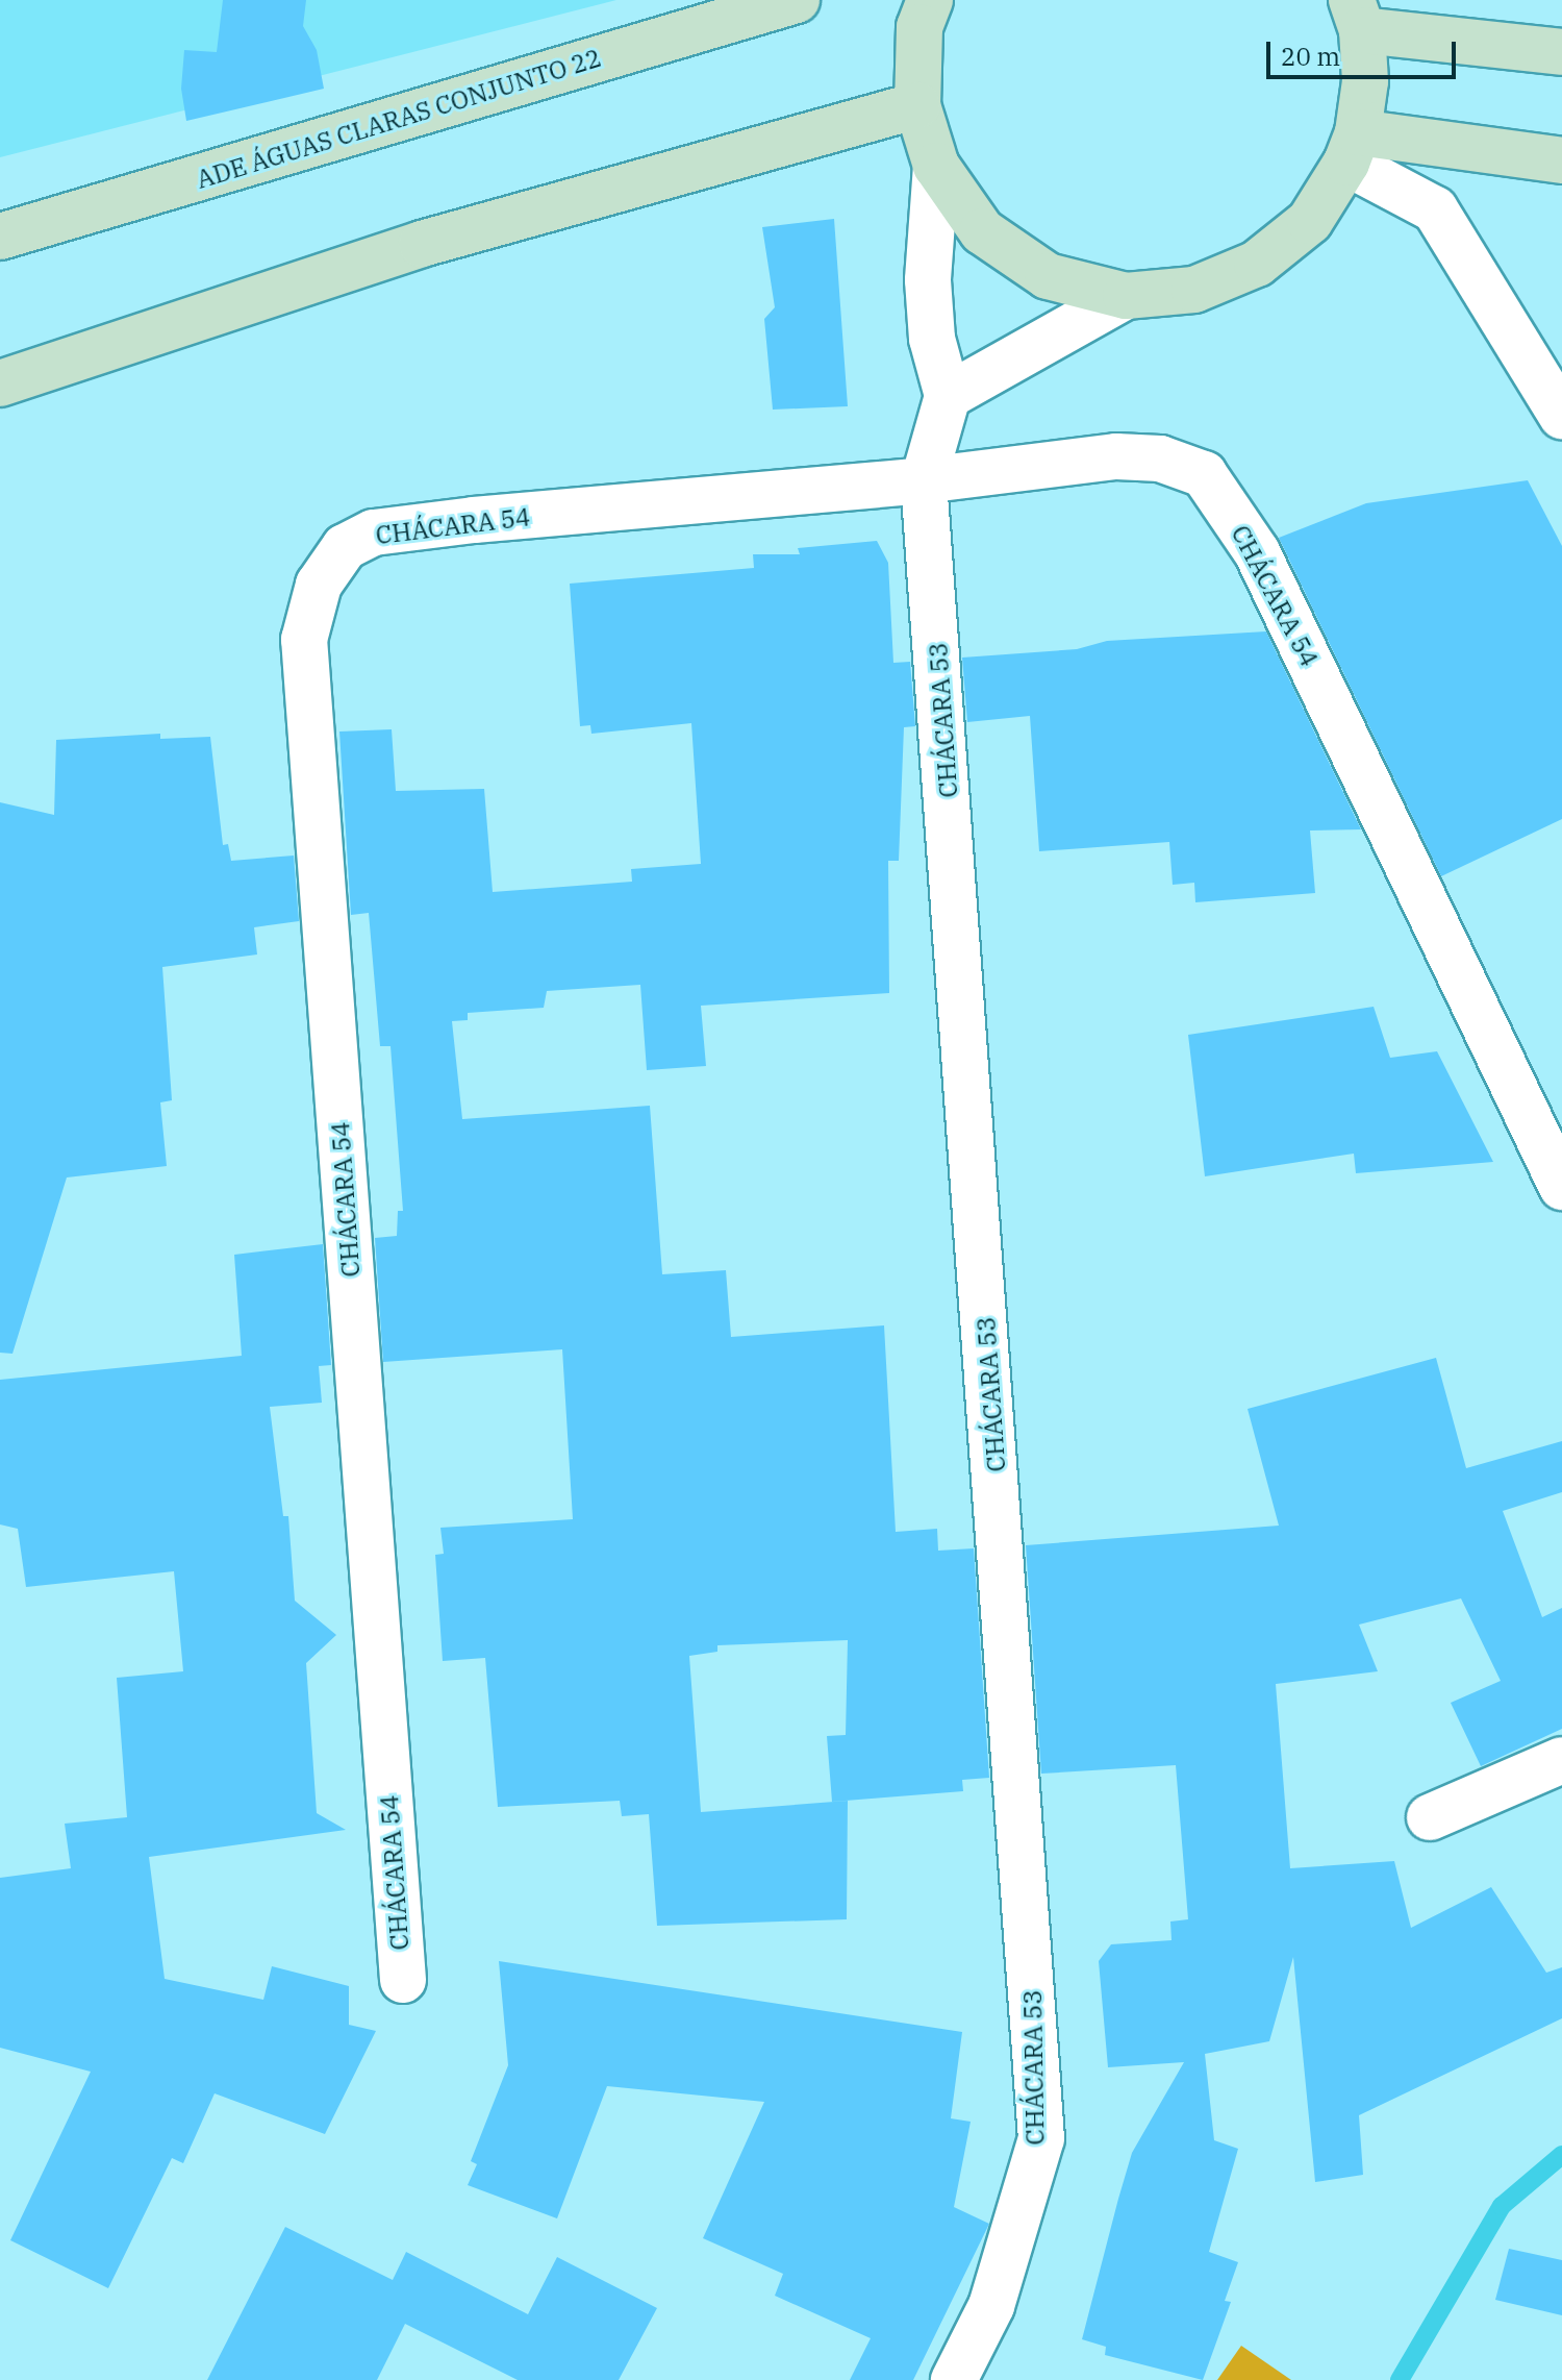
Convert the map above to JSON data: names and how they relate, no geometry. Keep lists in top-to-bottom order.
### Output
{
  "streets": {
    "street": ["ADE ÁGUAS CLARAS CONJUNTO 22", "CHÁCARA 54", "CHÁCARA 53"]
  },
  "crossings": [
    ["CHÁCARA 54", "CHÁCARA 53"]
  ],
  "scale_bar": "20 m"
}
